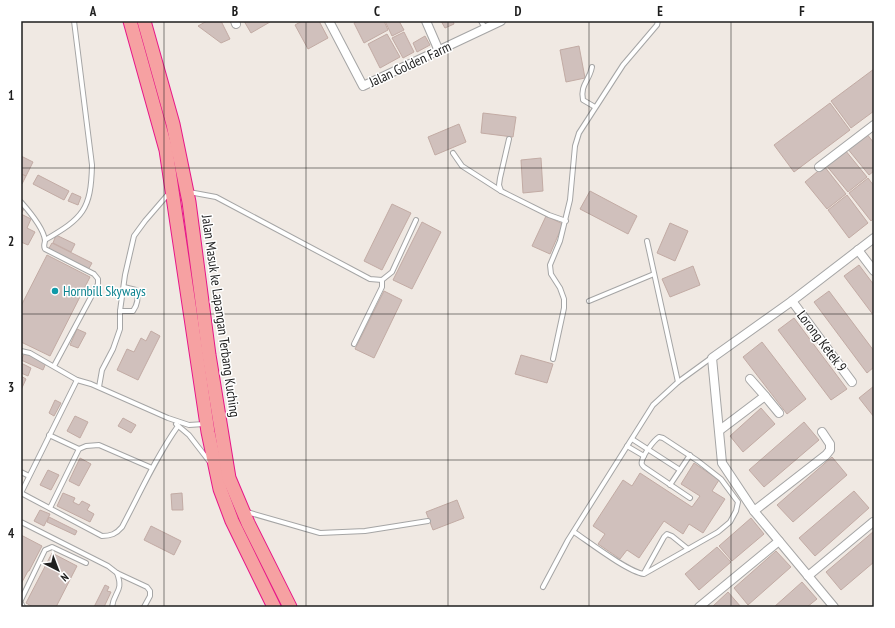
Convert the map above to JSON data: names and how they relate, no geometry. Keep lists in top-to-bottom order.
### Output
{
  "streets": {
    "highway": ["Jalan Masuk ke Lapangan Terbang Kuching"],
    "street": ["Jalan Golden Farm", "Lorong Ketek 9"]
  },
  "places": ["Hornbill Skyways"],
  "north": "bottom right",
  "grid": {
    "columns": [
      "A",
      "B",
      "C",
      "D",
      "E",
      "F"
    ],
    "rows": [
      "1",
      "2",
      "3",
      "4"
    ]
  }
}
